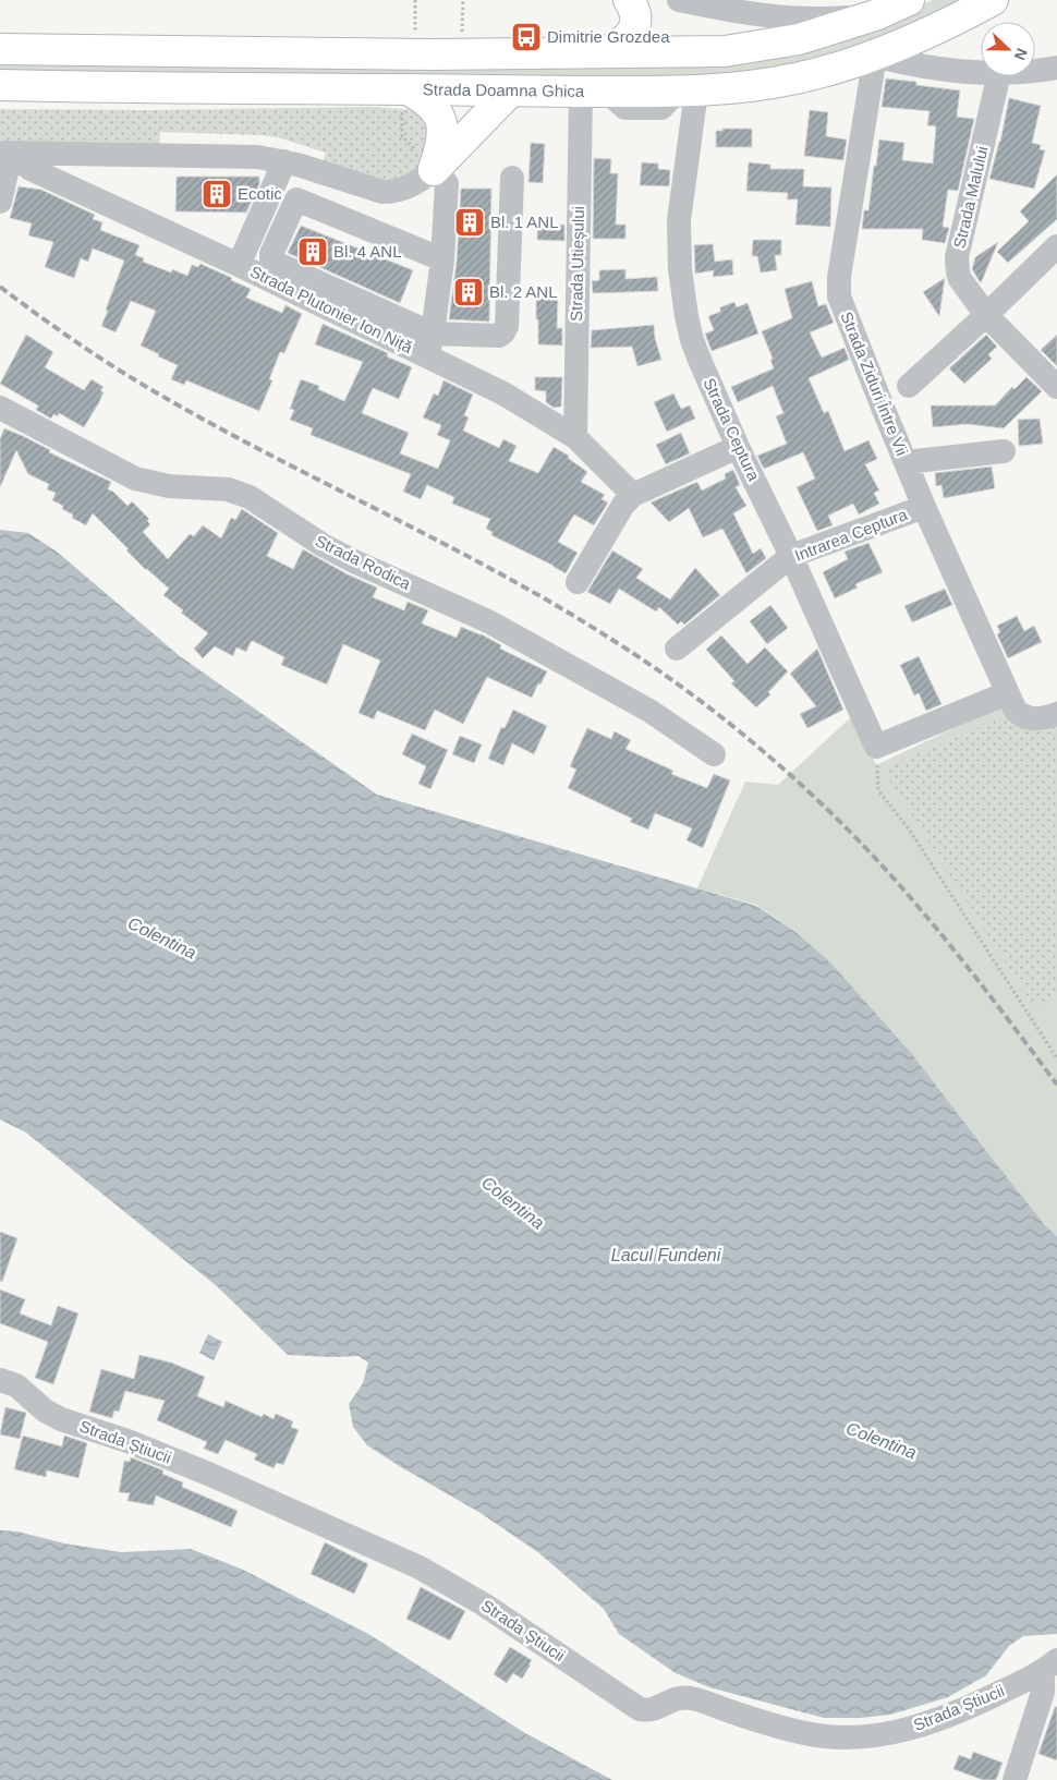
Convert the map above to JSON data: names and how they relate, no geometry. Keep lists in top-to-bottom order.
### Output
{
  "streets": {
    "main road": ["Strada Doamna Ghica"],
    "street": [
      "Strada Malului",
      "Strada Utieșului",
      "Strada Plutonier Ion Niță",
      "Strada Ziduri Între Vii",
      "Strada Ceptura",
      "Intrarea Ceptura",
      "Strada Rodica",
      "Strada Știucii"
    ]
  },
  "crossings": [
    ["Strada Doamna Ghica", "Strada Utieșului"],
    ["Strada Doamna Ghica", "Strada Ziduri Între Vii"],
    ["Strada Doamna Ghica", "Strada Ceptura"],
    ["Strada Utieșului", "Strada Plutonier Ion Niță"],
    ["Strada Ziduri Între Vii", "Intrarea Ceptura"],
    ["Strada Ceptura", "Intrarea Ceptura"]
  ],
  "water": ["Colentina", "Lacul Fundeni"],
  "places": {
    "bus stop": ["Dimitrie Grozdea"],
    "building": [
      "Ecotic",
      "Bl. 1 ANL",
      "Bl. 4 ANL",
      "Bl. 2 ANL"
    ]
  },
  "north": "right"
}
